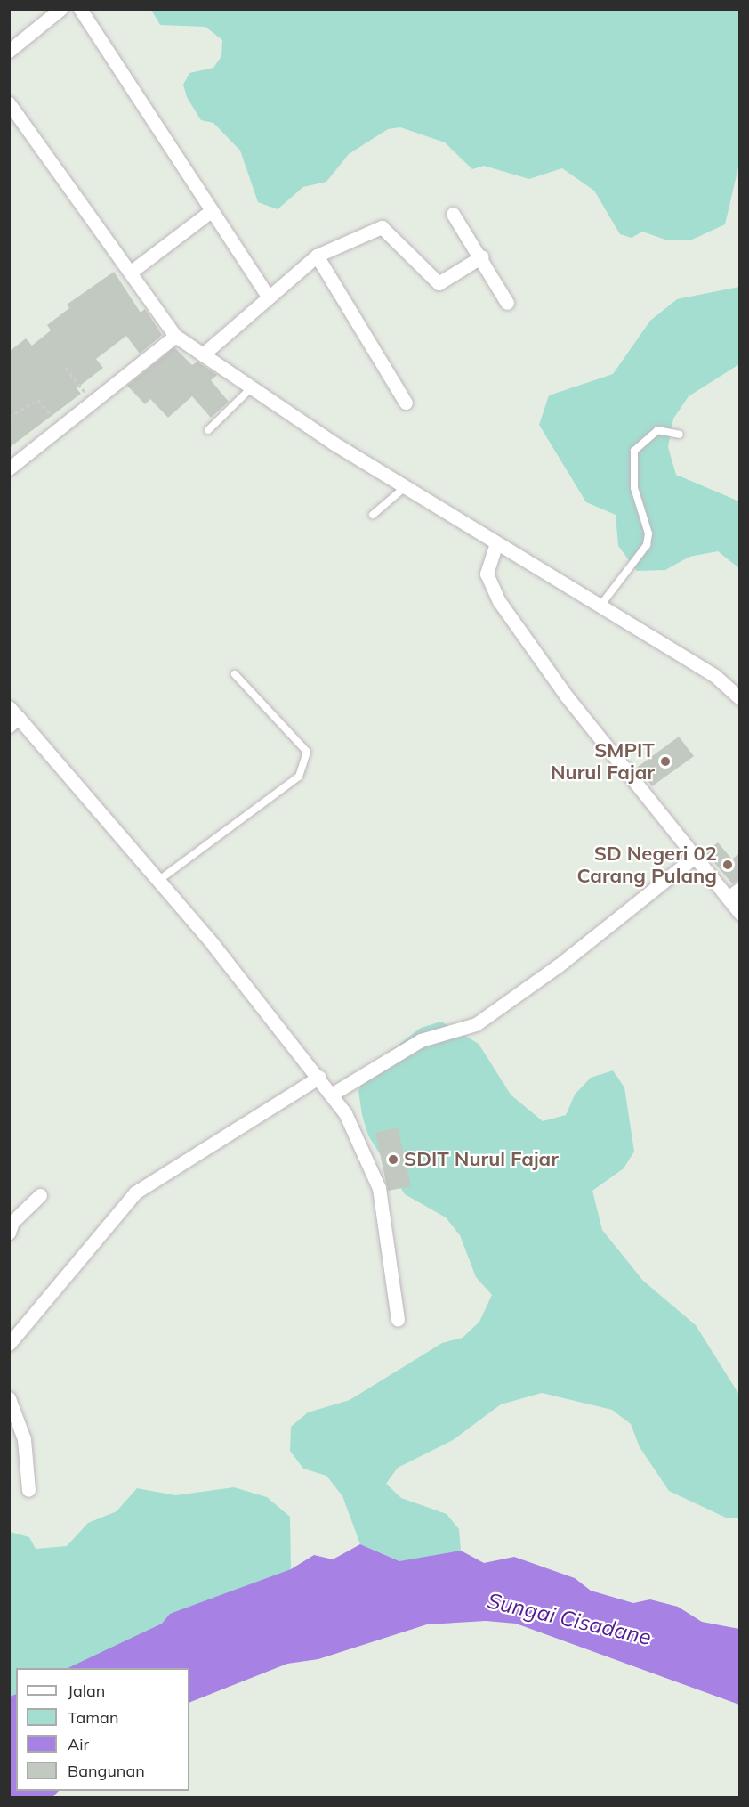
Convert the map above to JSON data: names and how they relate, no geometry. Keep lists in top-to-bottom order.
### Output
{
  "water": ["Sungai Cisadane"],
  "places": ["SMPIT Nurul Fajar", "SD Negeri 02 Carang Pulang", "SDIT Nurul Fajar"],
  "legend": [
    "Jalan",
    "Taman",
    "Air",
    "Bangunan"
  ]
}
